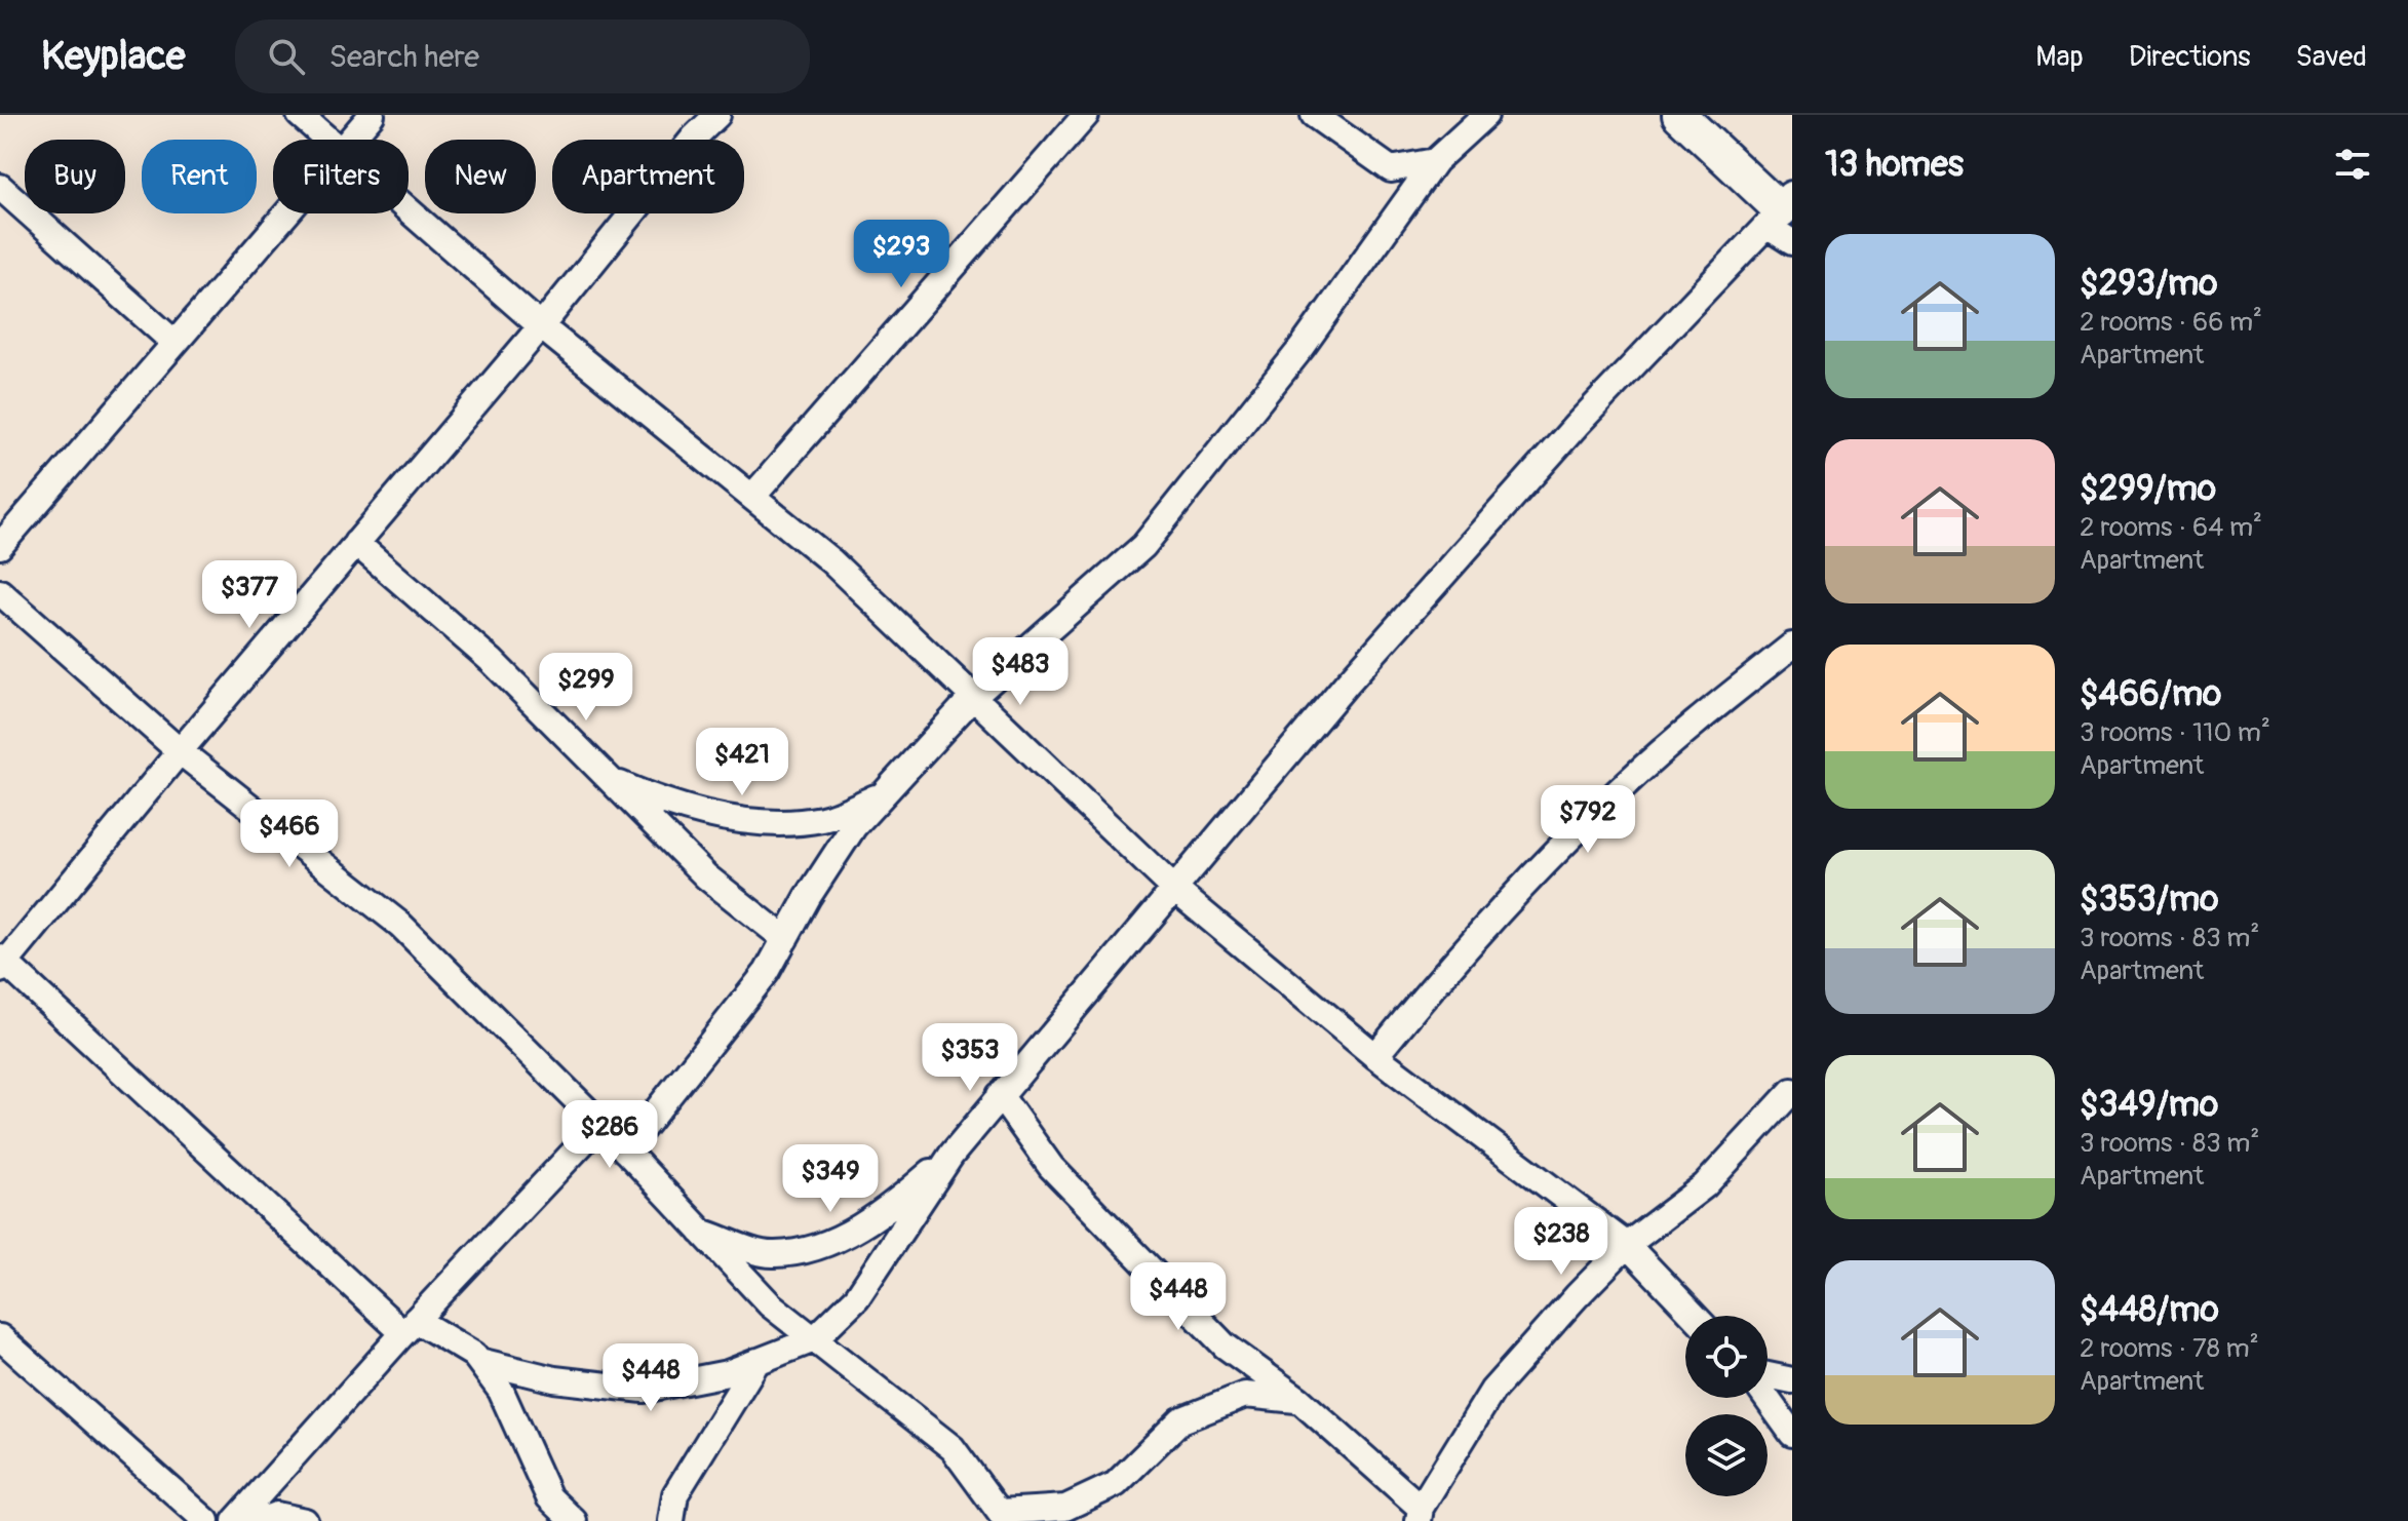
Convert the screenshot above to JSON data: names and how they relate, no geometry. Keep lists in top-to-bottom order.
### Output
{
  "page": {
    "header": "Keyplace",
    "search": "Search here",
    "nav": ["Map", "Directions", "Saved"],
    "heading": "13 homes",
    "chip": [
      "Buy",
      "Rent",
      "Filters",
      "New",
      "Apartment"
    ],
    "list": [
      {
        "name": "$293/mo",
        "note": "2 rooms · 66 m² · Apartment"
      },
      {
        "name": "$299/mo",
        "note": "2 rooms · 64 m² · Apartment"
      },
      {
        "name": "$466/mo",
        "note": "3 rooms · 110 m² · Apartment"
      },
      {
        "name": "$353/mo",
        "note": "3 rooms · 83 m² · Apartment"
      },
      {
        "name": "$349/mo",
        "note": "3 rooms · 83 m² · Apartment"
      },
      {
        "name": "$448/mo",
        "note": "2 rooms · 78 m² · Apartment"
      }
    ],
    "price": [
      "$293",
      "$377",
      "$483",
      "$299",
      "$421",
      "$792",
      "$466",
      "$353",
      "$286",
      "$349",
      "$238",
      "$448",
      "$448"
    ]
  }
}
